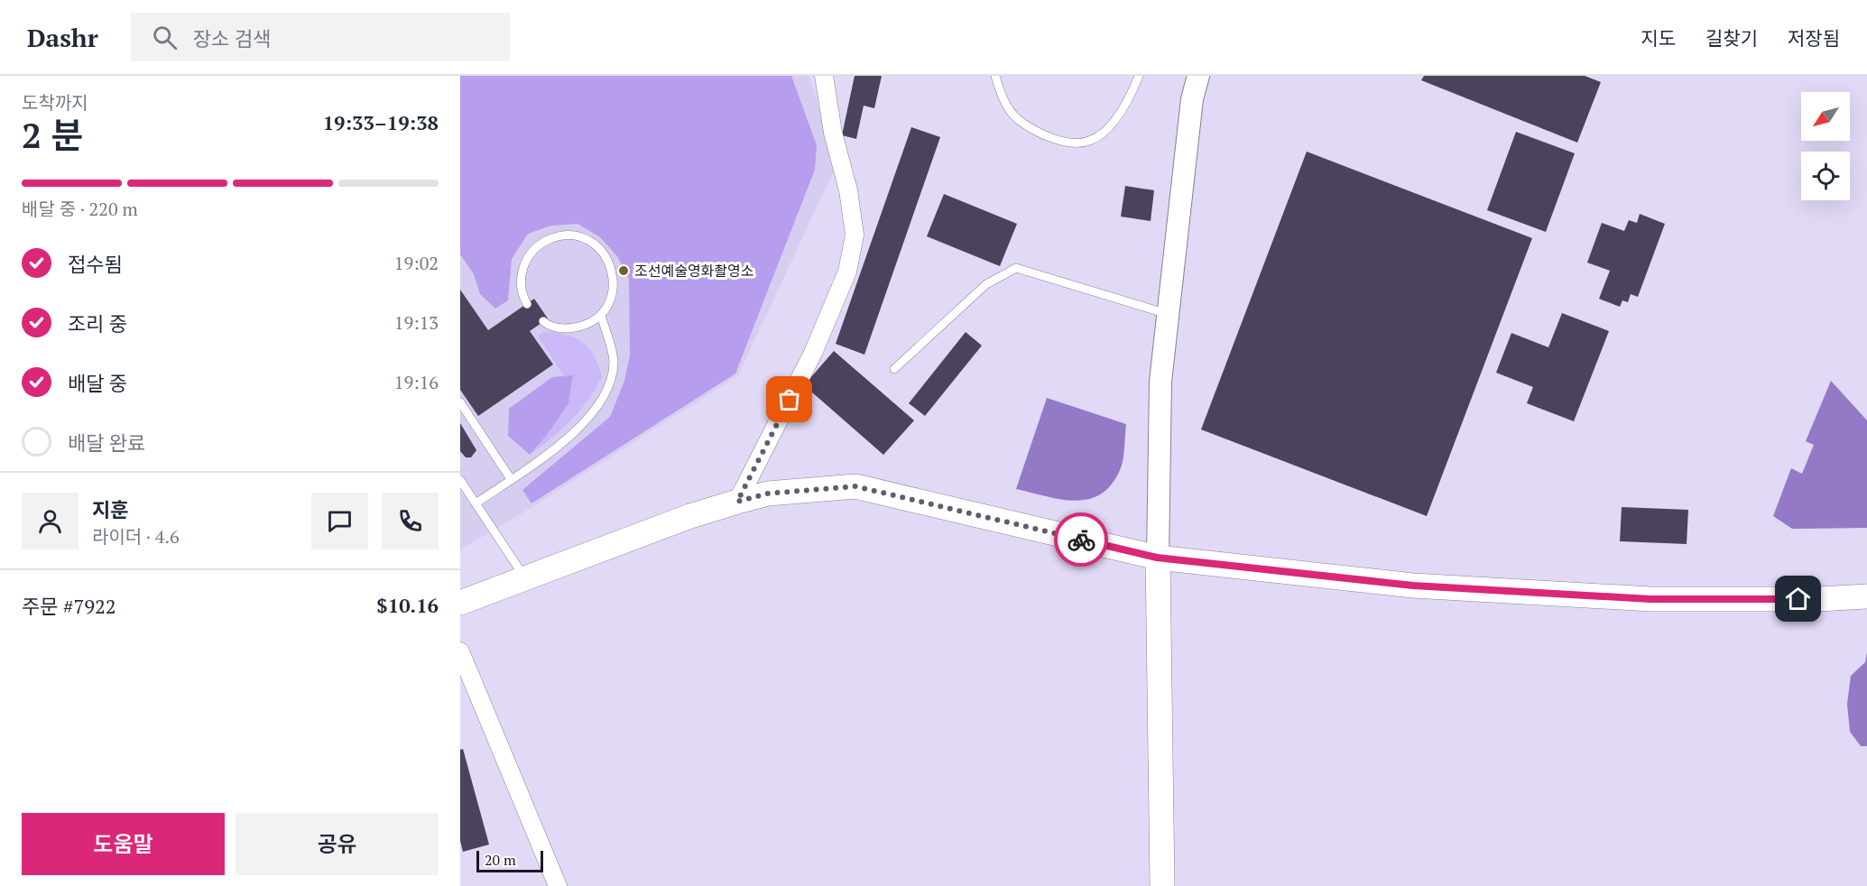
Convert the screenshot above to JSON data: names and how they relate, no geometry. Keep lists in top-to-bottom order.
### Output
{
  "places": ["조선예술영화촬영소"],
  "scale_bar": "20 m",
  "north": "bottom left",
  "page": {
    "header": "Dashr",
    "search": "장소 검색",
    "nav": ["지도", "길찾기", "저장됨"],
    "heading": ["2 분", "도착까지", "19:33–19:38"],
    "panel": [
      "지훈",
      "라이더 · 4.6",
      "주문 #7922",
      "$10.16"
    ],
    "bar": "배달 중 · 220 m",
    "list": [
      ["접수됨", "19:02"],
      ["조리 중", "19:13"],
      ["배달 중", "19:16"],
      "배달 완료"
    ],
    "buttons": ["도움말", "공유"],
    "scale": "20 m"
  }
}
